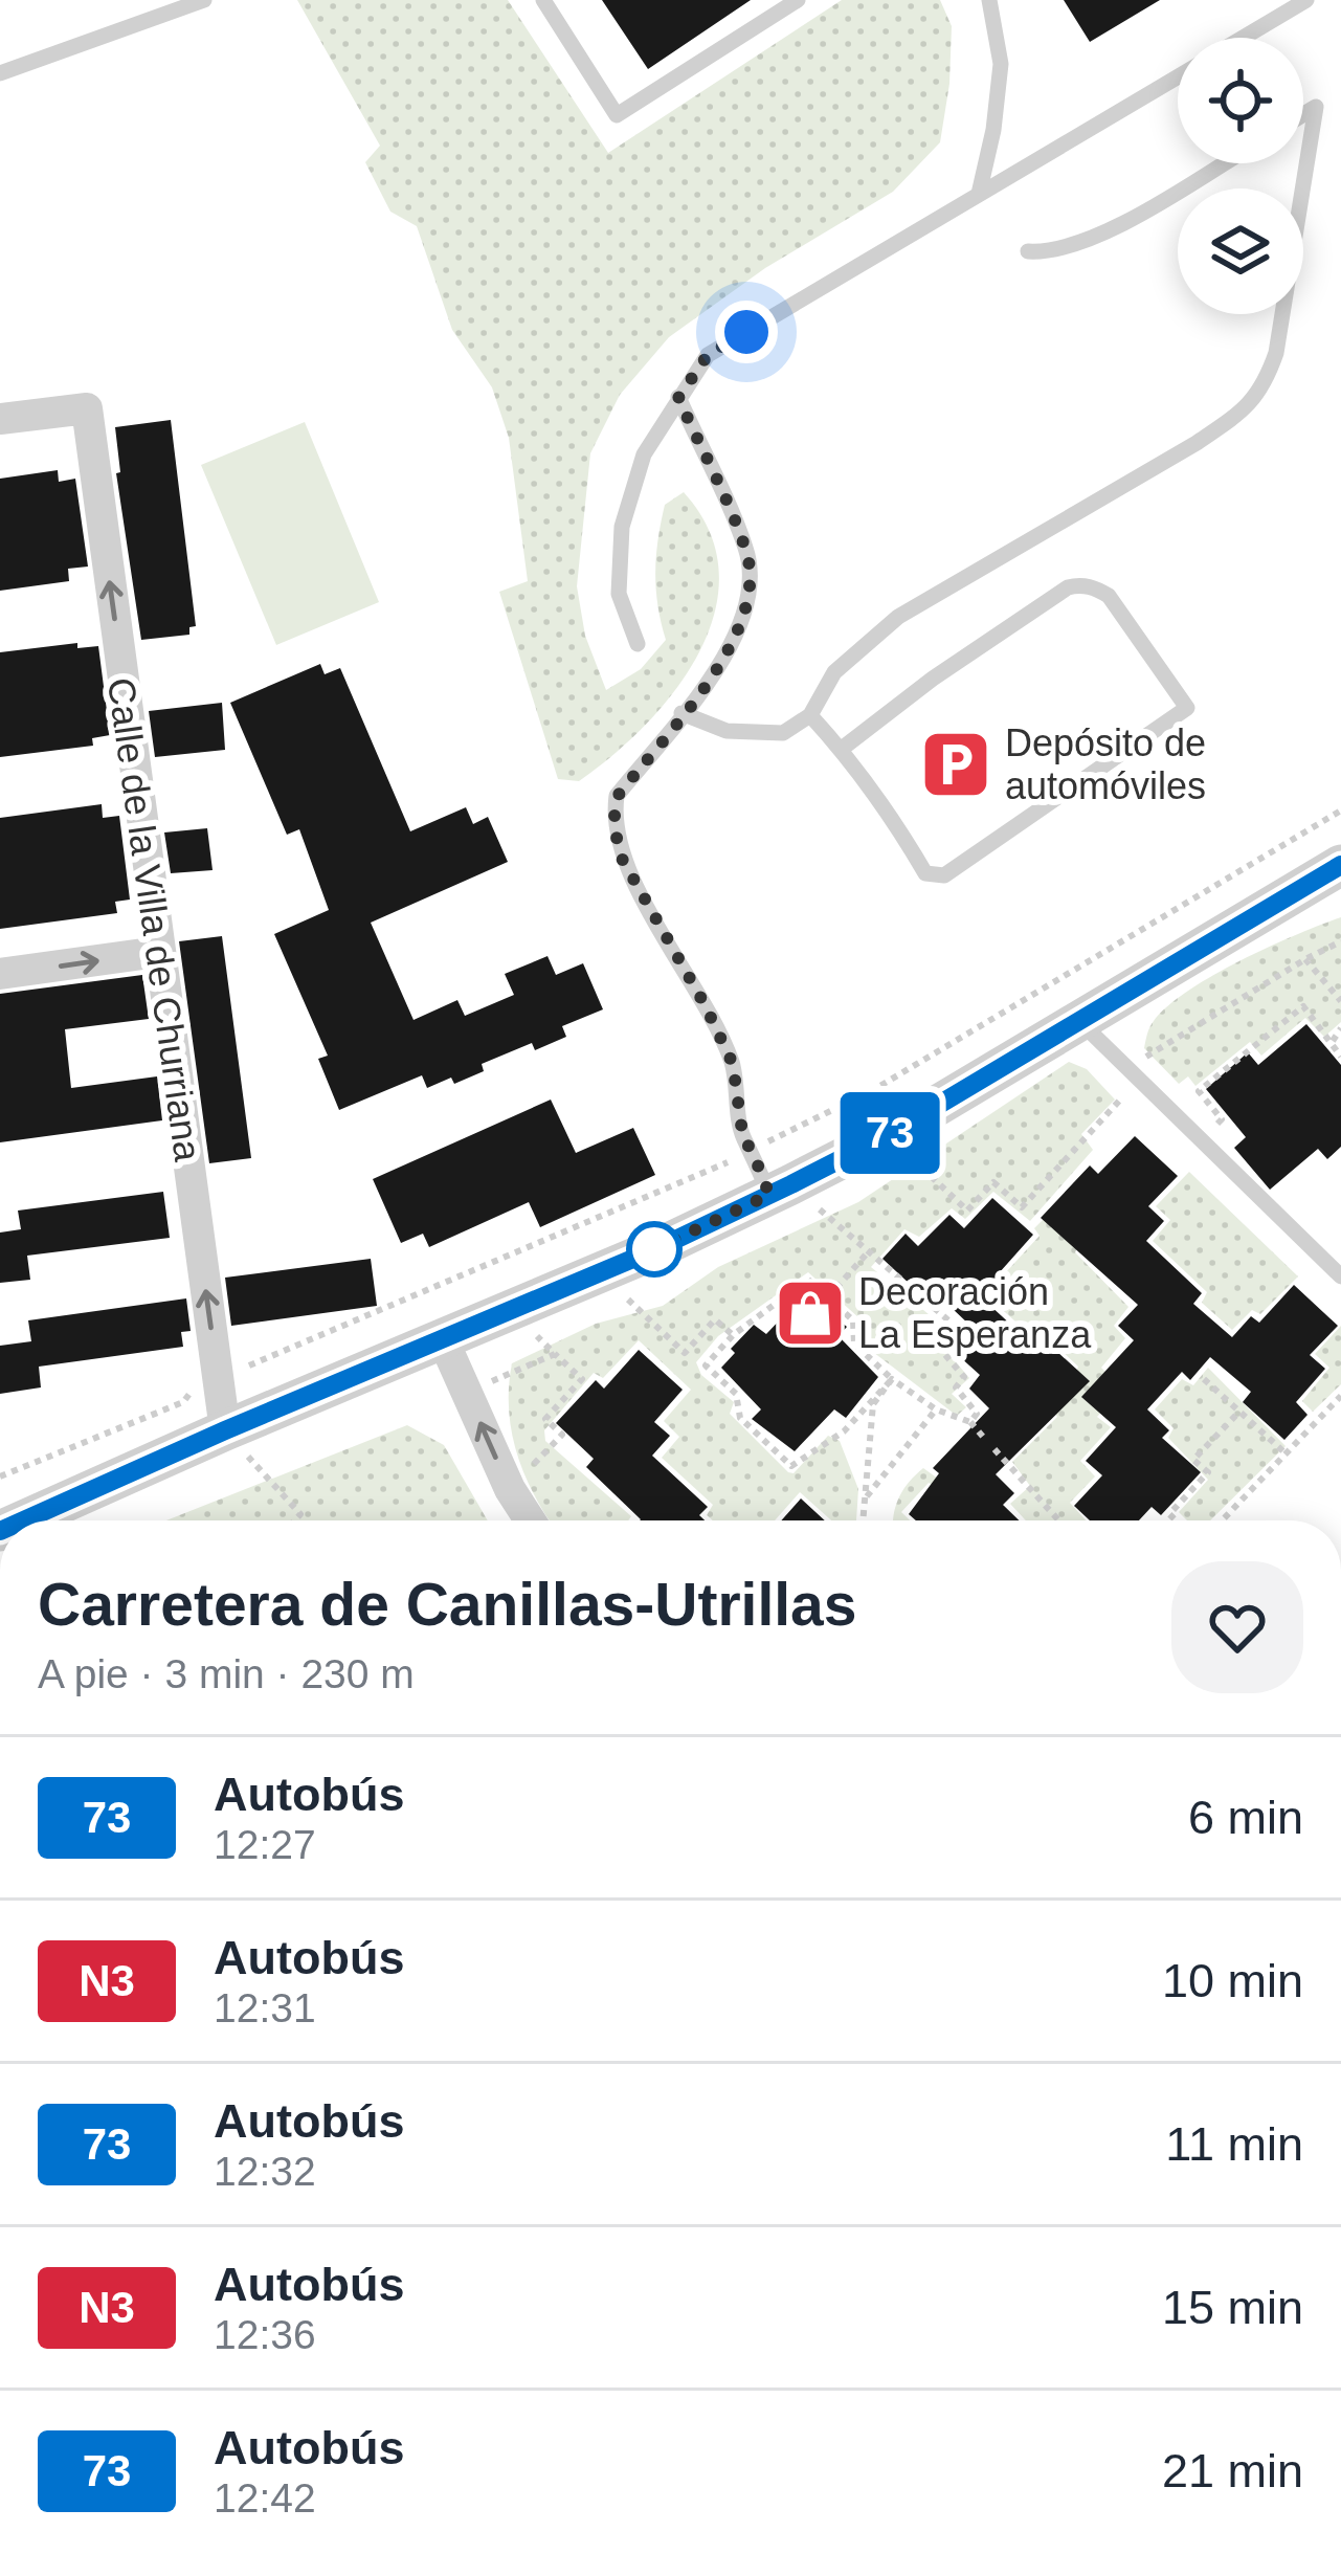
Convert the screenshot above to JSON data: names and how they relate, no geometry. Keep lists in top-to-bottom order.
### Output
{
  "streets": {
    "street": ["Calle de la Villa de Churriana"]
  },
  "one_way": ["Calle de la Villa de Churriana"],
  "places": {
    "parking": ["Depósito de automóviles"],
    "shop": ["Decoración La Esperanza"]
  },
  "lines": ["bus line 73"],
  "page": {
    "on_map": "73",
    "heading": ["Carretera de Canillas-Utrillas", "A pie · 3 min · 230 m"],
    "list": [
      {
        "mark": "73",
        "name": "Autobús",
        "note": "12:27",
        "value": "6 min"
      },
      {
        "mark": "N3",
        "name": "Autobús",
        "note": "12:31",
        "value": "10 min"
      },
      {
        "mark": "73",
        "name": "Autobús",
        "note": "12:32",
        "value": "11 min"
      },
      {
        "mark": "N3",
        "name": "Autobús",
        "note": "12:36",
        "value": "15 min"
      },
      {
        "mark": "73",
        "name": "Autobús",
        "note": "12:42",
        "value": "21 min"
      }
    ]
  }
}
